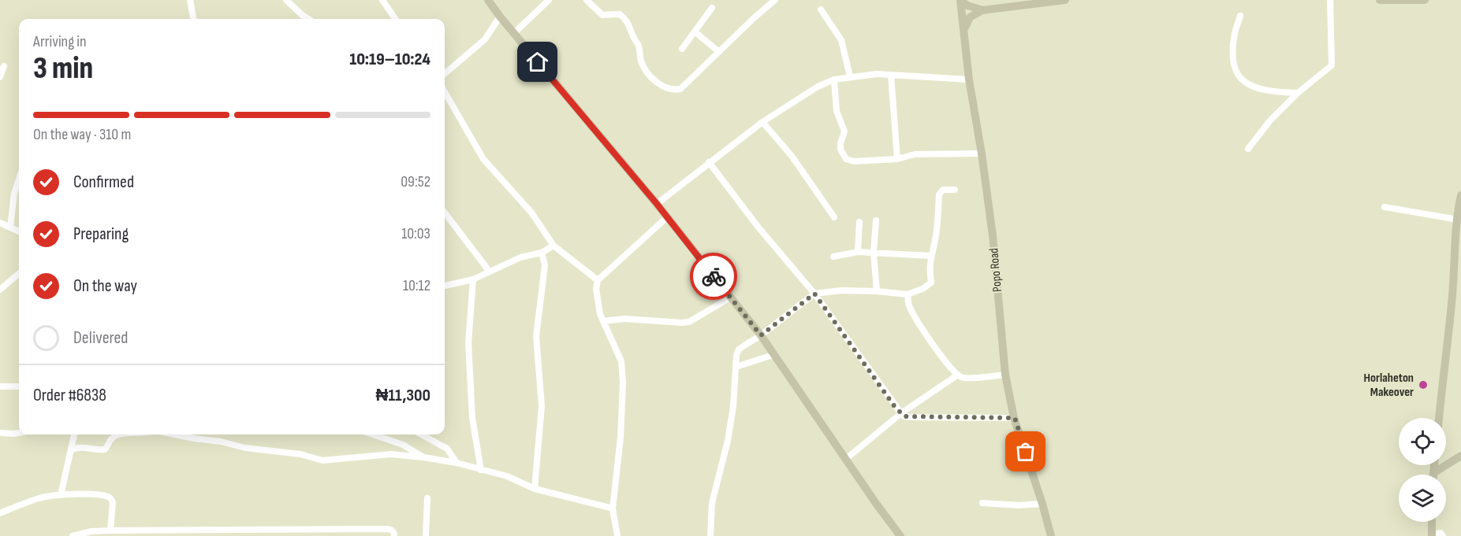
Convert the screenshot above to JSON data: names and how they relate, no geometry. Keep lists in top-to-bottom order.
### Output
{
  "streets": {
    "main road": ["Popo Road"]
  },
  "places": ["Horlaheton Makeover"],
  "page": {
    "heading": ["3 min", "Arriving in", "10:19–10:24"],
    "panel": ["Order #6838", "₦11,300"],
    "bar": "On the way · 310 m",
    "list": [
      ["Confirmed", "09:52"],
      ["Preparing", "10:03"],
      ["On the way", "10:12"],
      "Delivered"
    ]
  }
}
